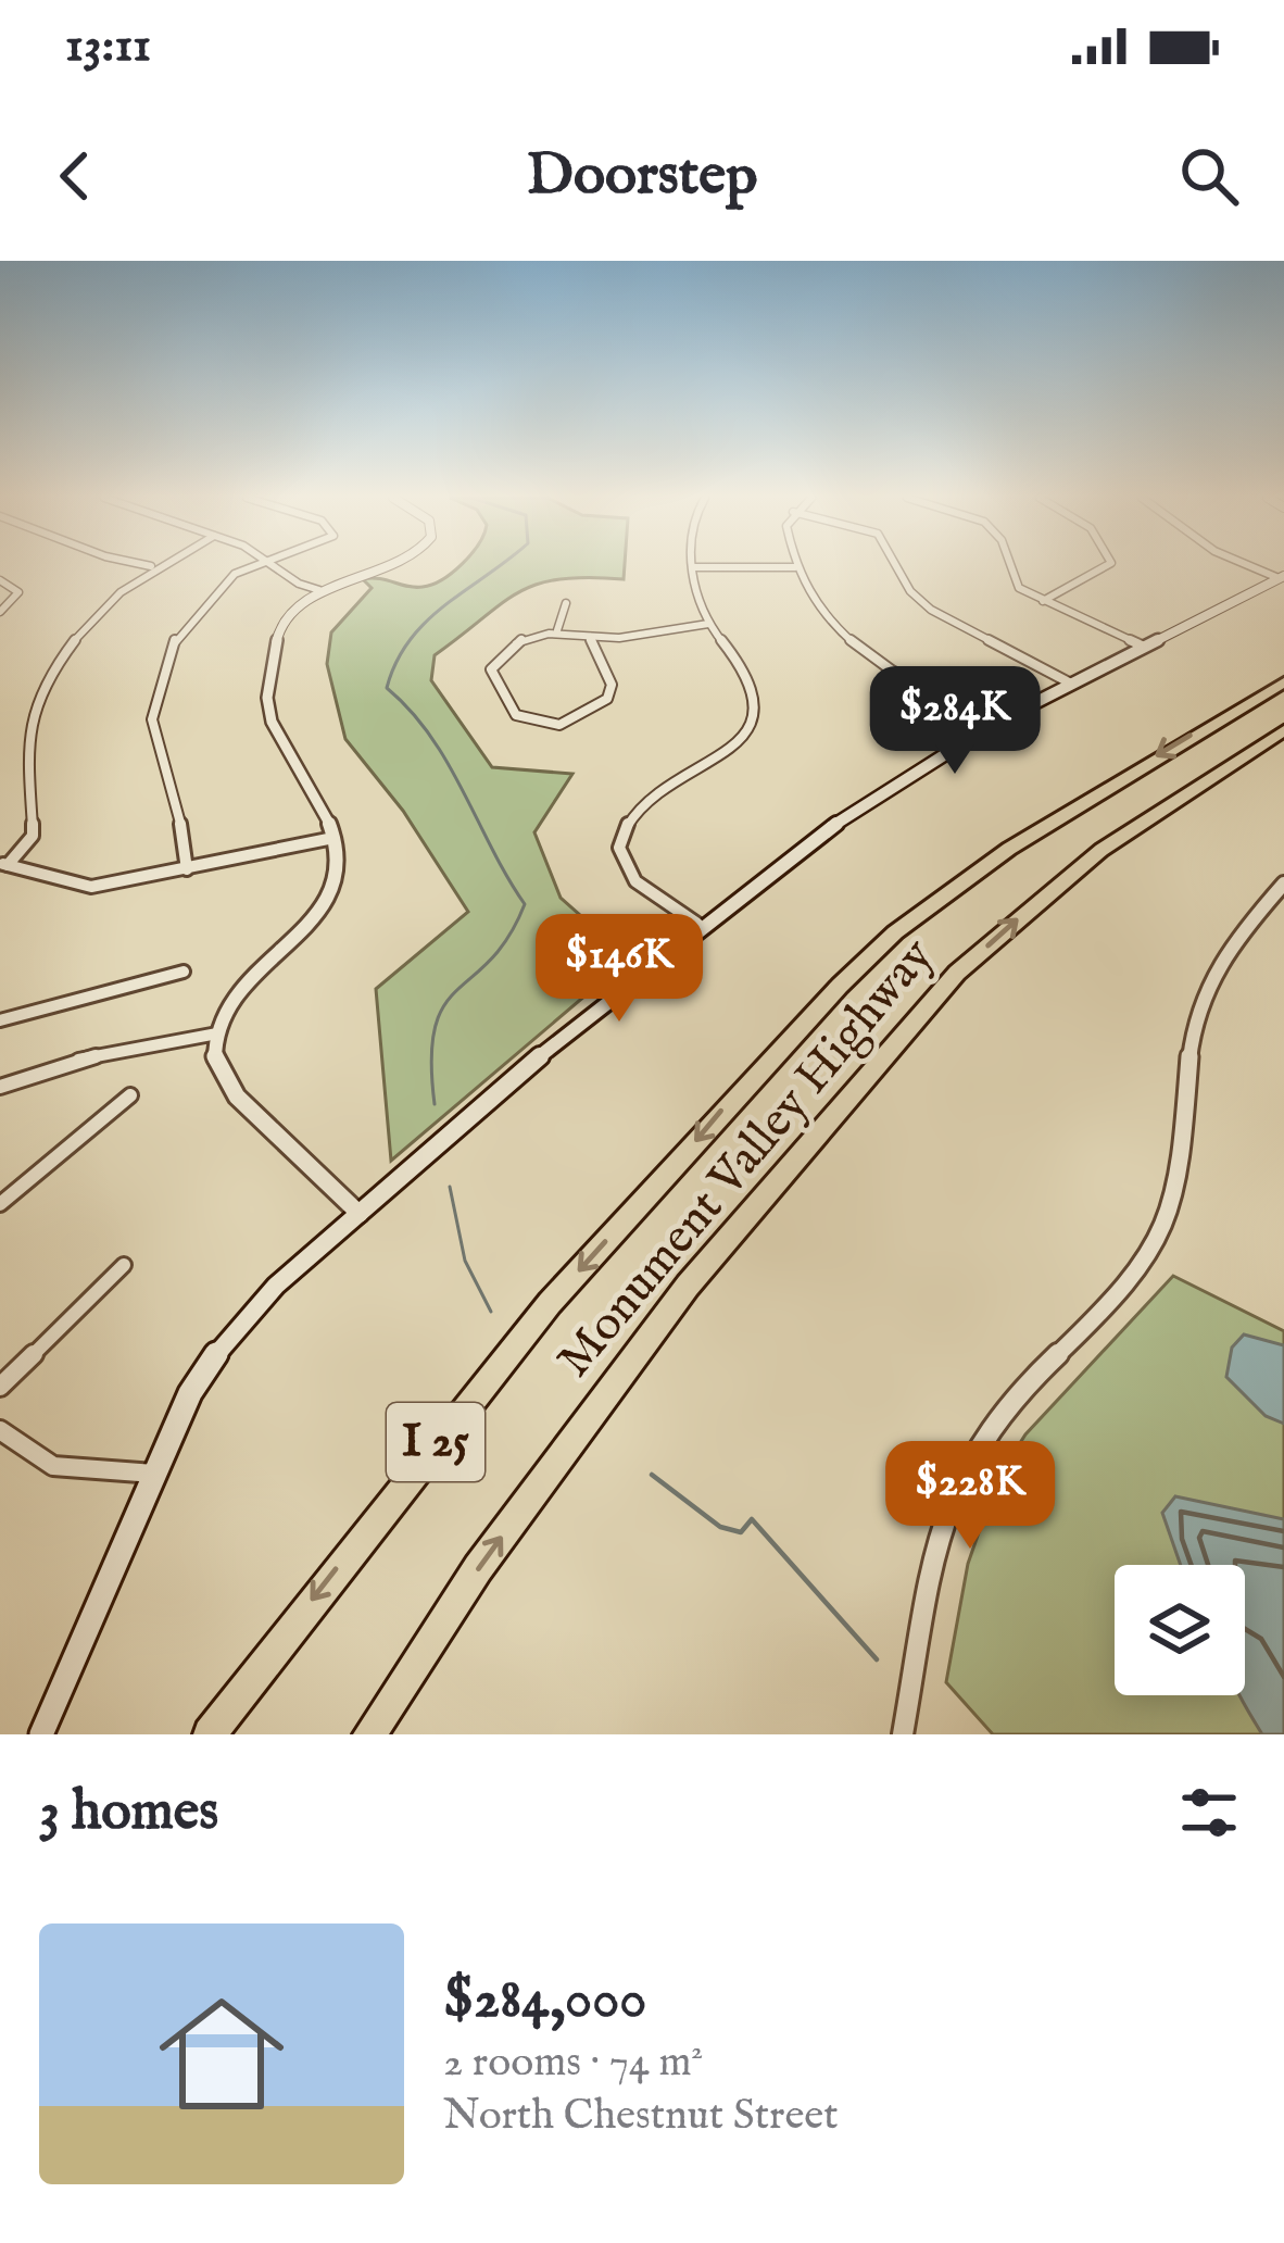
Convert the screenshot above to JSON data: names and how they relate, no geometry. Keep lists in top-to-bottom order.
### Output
{
  "streets": {
    "highway": ["Monument Valley Highway", "I 25"]
  },
  "page": {
    "status": "13:11",
    "header": "Doorstep",
    "price": ["$284K", "$146K", "$228K"],
    "heading": "3 homes",
    "list": [
      {
        "name": "$284,000",
        "note": "2 rooms · 74 m² · North Chestnut Street"
      }
    ]
  }
}
